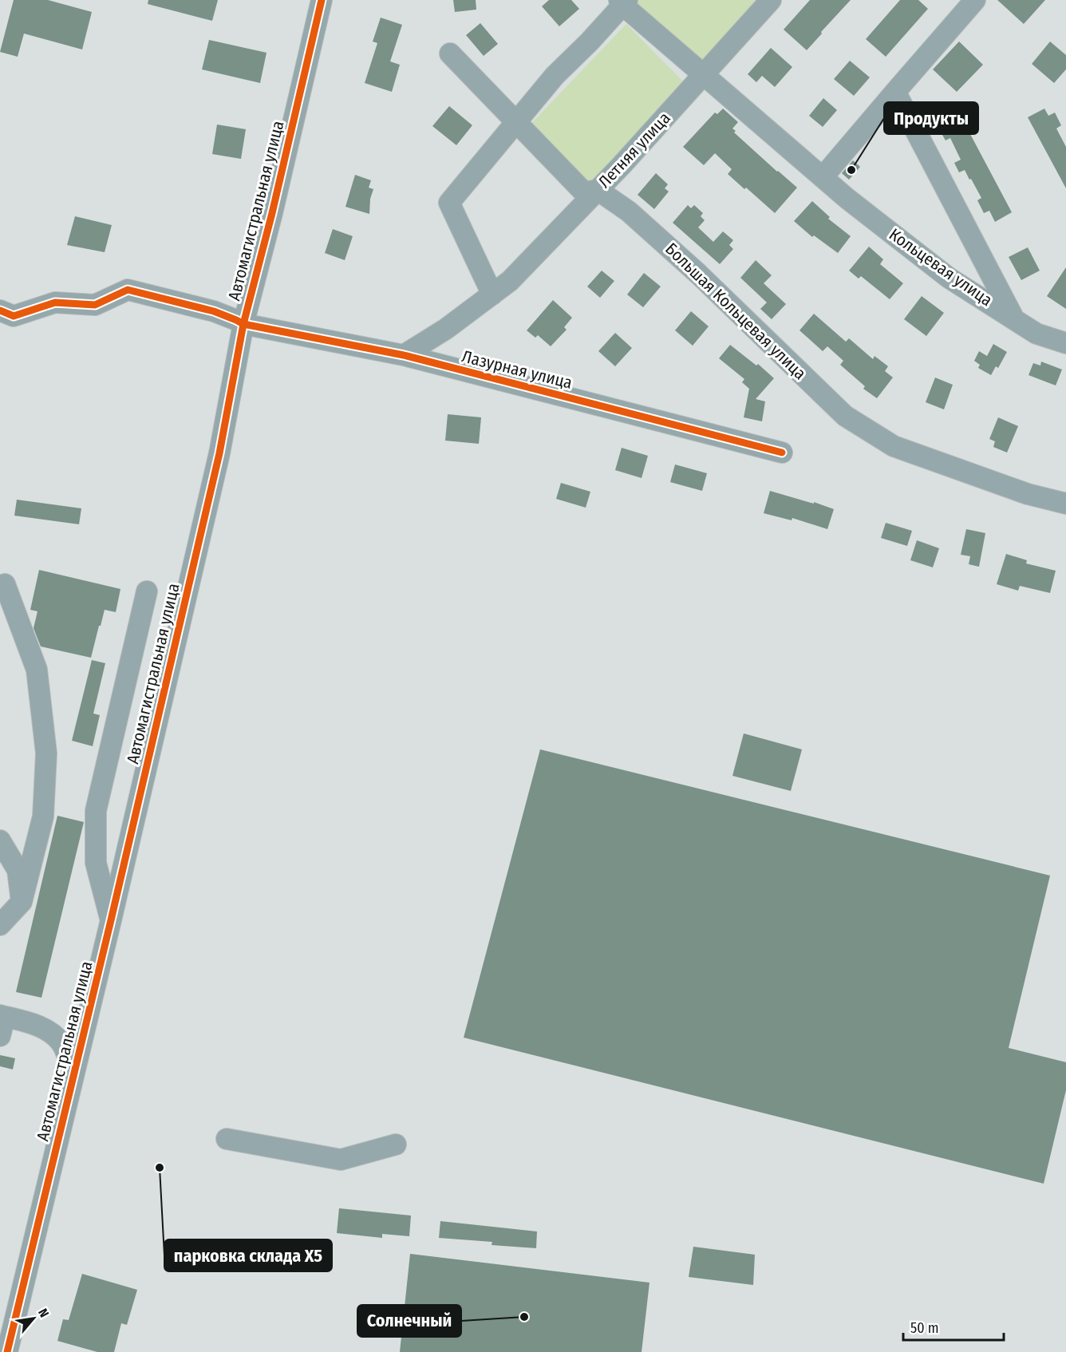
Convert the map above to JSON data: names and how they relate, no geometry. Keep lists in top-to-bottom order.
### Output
{
  "streets": {
    "street": [
      "Летняя улица",
      "Автомагистральная улица",
      "Кольцевая улица",
      "Большая Кольцевая улица",
      "Лазурная улица"
    ]
  },
  "crossings": [
    ["Летняя улица", "Кольцевая улица"],
    ["Летняя улица", "Большая Кольцевая улица"],
    ["Летняя улица", "Лазурная улица"],
    ["Автомагистральная улица", "Лазурная улица"]
  ],
  "places": ["Продукты", "парковка склада X5", "Солнечный"],
  "scale_bar": "50 m",
  "north": "top right"
}
